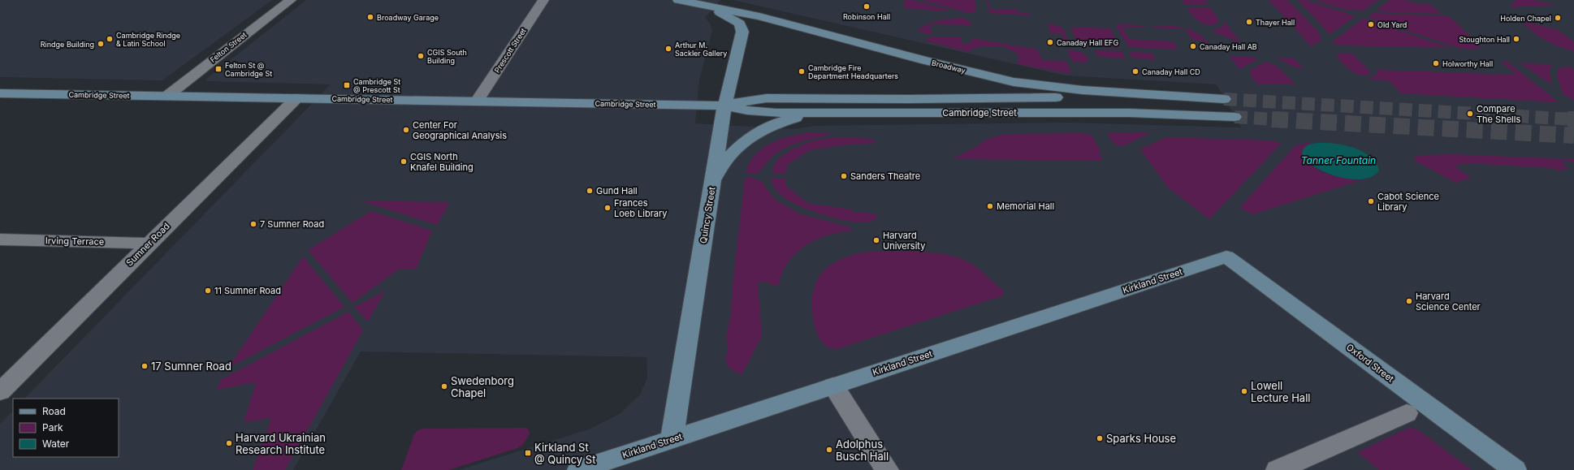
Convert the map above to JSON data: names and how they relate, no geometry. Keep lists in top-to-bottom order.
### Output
{
  "streets": {
    "main road": [
      "Broadway",
      "Cambridge Street",
      "Quincy Street",
      "Kirkland Street",
      "Oxford Street"
    ],
    "street": [
      "Felton Street",
      "Prescott Street",
      "Irving Terrace",
      "Sumner Road"
    ]
  },
  "crossings": [
    ["Felton Street", "Cambridge Street"],
    ["Prescott Street", "Cambridge Street"],
    ["Broadway", "Cambridge Street"],
    ["Broadway", "Quincy Street"],
    ["Cambridge Street", "Quincy Street"],
    ["Cambridge Street", "Sumner Road"],
    ["Quincy Street", "Kirkland Street"],
    ["Irving Terrace", "Sumner Road"],
    ["Kirkland Street", "Oxford Street"]
  ],
  "water": ["Tanner Fountain"],
  "places": {
    "other": [
      "Robinson Hall",
      "Broadway Garage",
      "Holden Chapel",
      "Thayer Hall",
      "Old Yard",
      "Cambridge Rindge & Latin School",
      "Stoughton Hall",
      "Canaday Hall EFG",
      "Rindge Building",
      "Canaday Hall AB",
      "Arthur M. Sackler Gallery",
      "CGIS South Building",
      "Holworthy Hall",
      "Cambridge Fire Department Headquarters",
      "Canaday Hall CD",
      "Compare The Shells",
      "Center For Geographical Analysis",
      "CGIS North Knafel Building",
      "Sanders Theatre",
      "Gund Hall",
      "Cabot Science Library",
      "Memorial Hall",
      "Frances Loeb Library",
      "7 Sumner Road",
      "Harvard University",
      "11 Sumner Road",
      "Harvard Science Center",
      "17 Sumner Road",
      "Swedenborg Chapel",
      "Lowell Lecture Hall",
      "Sparks House",
      "Harvard Ukrainian Research Institute",
      "Adolphus Busch Hall"
    ],
    "transit": ["Felton St @ Cambridge St", "Cambridge St @ Prescott St", "Kirkland St @ Quincy St"]
  },
  "legend": ["Road", "Park", "Water"]
}
